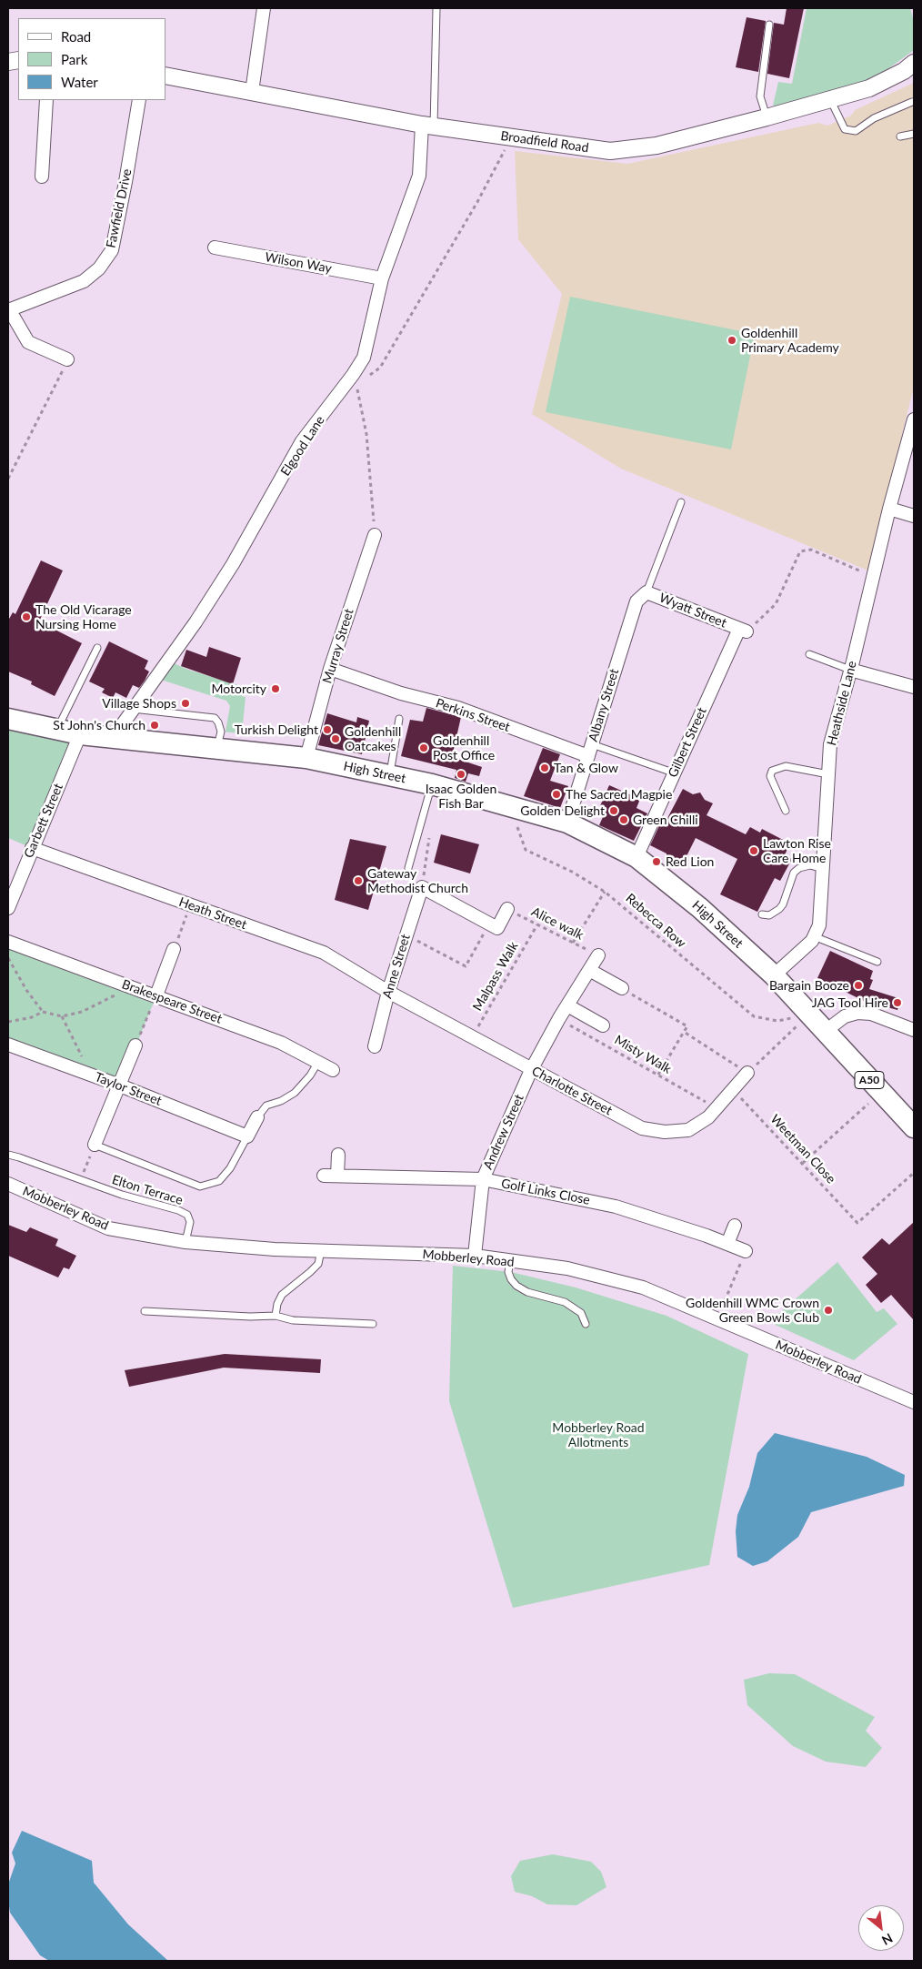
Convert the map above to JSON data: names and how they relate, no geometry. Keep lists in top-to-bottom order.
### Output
{
  "streets": {
    "main road": ["High Street", "A50"],
    "street": [
      "Broadfield Road",
      "Fawfield Drive",
      "Wilson Way",
      "Elgood Lane",
      "Wyatt Street",
      "Murray Street",
      "Heathside Lane",
      "Albany Street",
      "Perkins Street",
      "Gilbert Street",
      "Garbett Street",
      "Heath Street",
      "Anne Street",
      "Brakespeare Street",
      "Taylor Street",
      "Charlotte Street",
      "Andrew Street",
      "Golf Links Close",
      "Mobberley Road"
    ],
    "lane": ["Elton Terrace"],
    "path": [
      "Rebecca Row",
      "Alice walk",
      "Malpass Walk",
      "Misty Walk",
      "Weetman Close"
    ]
  },
  "crossings": [
    ["Broadfield Road", "Elgood Lane"],
    ["Wilson Way", "Elgood Lane"],
    ["Elgood Lane", "High Street"],
    ["Wyatt Street", "Albany Street"],
    ["Wyatt Street", "Gilbert Street"],
    ["Murray Street", "Perkins Street"],
    ["Murray Street", "High Street"],
    ["Albany Street", "Perkins Street"],
    ["Albany Street", "High Street"],
    ["Gilbert Street", "High Street"],
    ["High Street", "Garbett Street"],
    ["High Street", "Rebecca Row"],
    ["High Street", "A50"],
    ["Garbett Street", "Heath Street"],
    ["Heath Street", "Anne Street"],
    ["Heath Street", "Charlotte Street"],
    ["Alice walk", "Malpass Walk"],
    ["Alice walk", "Andrew Street"],
    ["Anne Street", "Charlotte Street"],
    ["Malpass Walk", "Charlotte Street"],
    ["Misty Walk", "Charlotte Street"],
    ["Misty Walk", "Andrew Street"],
    ["Charlotte Street", "Andrew Street"],
    ["Charlotte Street", "Weetman Close"],
    ["Andrew Street", "Golf Links Close"],
    ["Andrew Street", "Mobberley Road"],
    ["Elton Terrace", "Mobberley Road"]
  ],
  "parks": ["Mobberley Road Allotments"],
  "places": [
    "Goldenhill Primary Academy",
    "The Old Vicarage Nursing Home",
    "Motorcity",
    "Village Shops",
    "St John's Church",
    "Turkish Delight",
    "Goldenhill Oatcakes",
    "Goldenhill Post Office",
    "Tan & Glow",
    "Isaac Golden Fish Bar",
    "The Sacred Magpie",
    "Golden Delight",
    "Green Chilli",
    "Lawton Rise Care Home",
    "Red Lion",
    "Gateway Methodist Church",
    "Bargain Booze",
    "JAG Tool Hire",
    "Goldenhill WMC Crown Green Bowls Club"
  ],
  "legend": ["Road", "Park", "Water"],
  "north": "bottom right"
}
